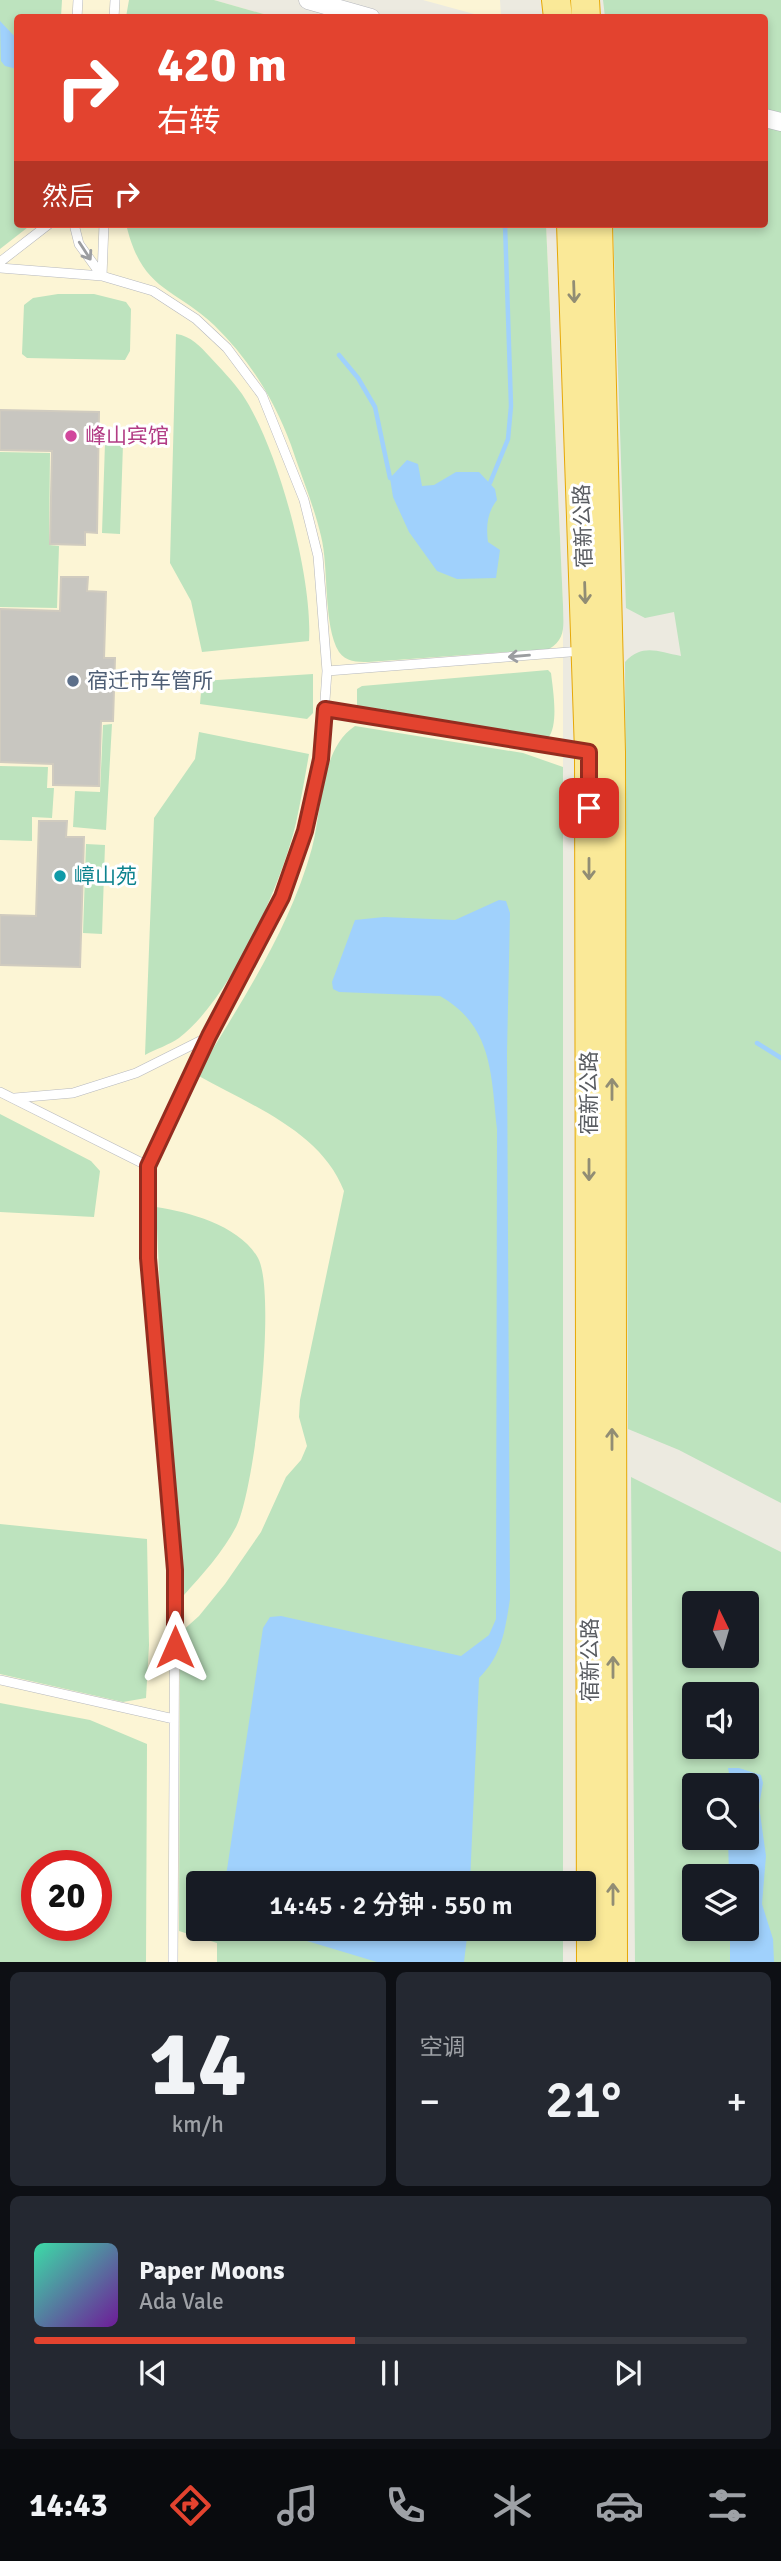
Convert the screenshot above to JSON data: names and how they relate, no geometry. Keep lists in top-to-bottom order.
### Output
{
  "streets": {
    "highway": ["宿新公路"]
  },
  "places": ["峰山宾馆", "宿迁市车管所", "嶂山苑"],
  "north": "top",
  "page": {
    "turn": ["420 m", "右转"],
    "then": "然后",
    "limit": "20",
    "trip": "14:45 · 2 分钟 · 550 m",
    "tile": [
      ["14", "km/h"],
      "空调"
    ],
    "heat": ["−", "21°", "+"],
    "song": ["Paper Moons", "Ada Vale"],
    "tabs": "14:43"
  }
}
